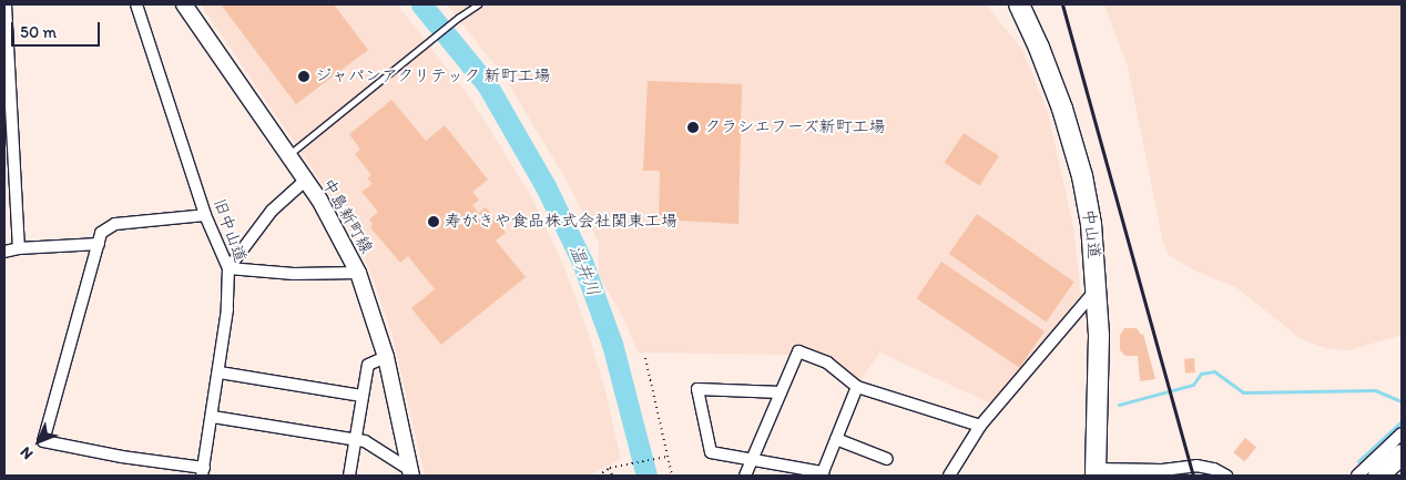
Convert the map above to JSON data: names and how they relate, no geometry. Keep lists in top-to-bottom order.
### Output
{
  "streets": {
    "highway": ["中山道"],
    "main road": ["中島新町線"],
    "street": ["旧中山道"]
  },
  "water": ["温井川"],
  "places": ["ジャパンアクリテック 新町工場", "クラシエフーズ新町工場", "寿がきや食品株式会社関東工場"],
  "scale_bar": "50 m",
  "north": "bottom left"
}
